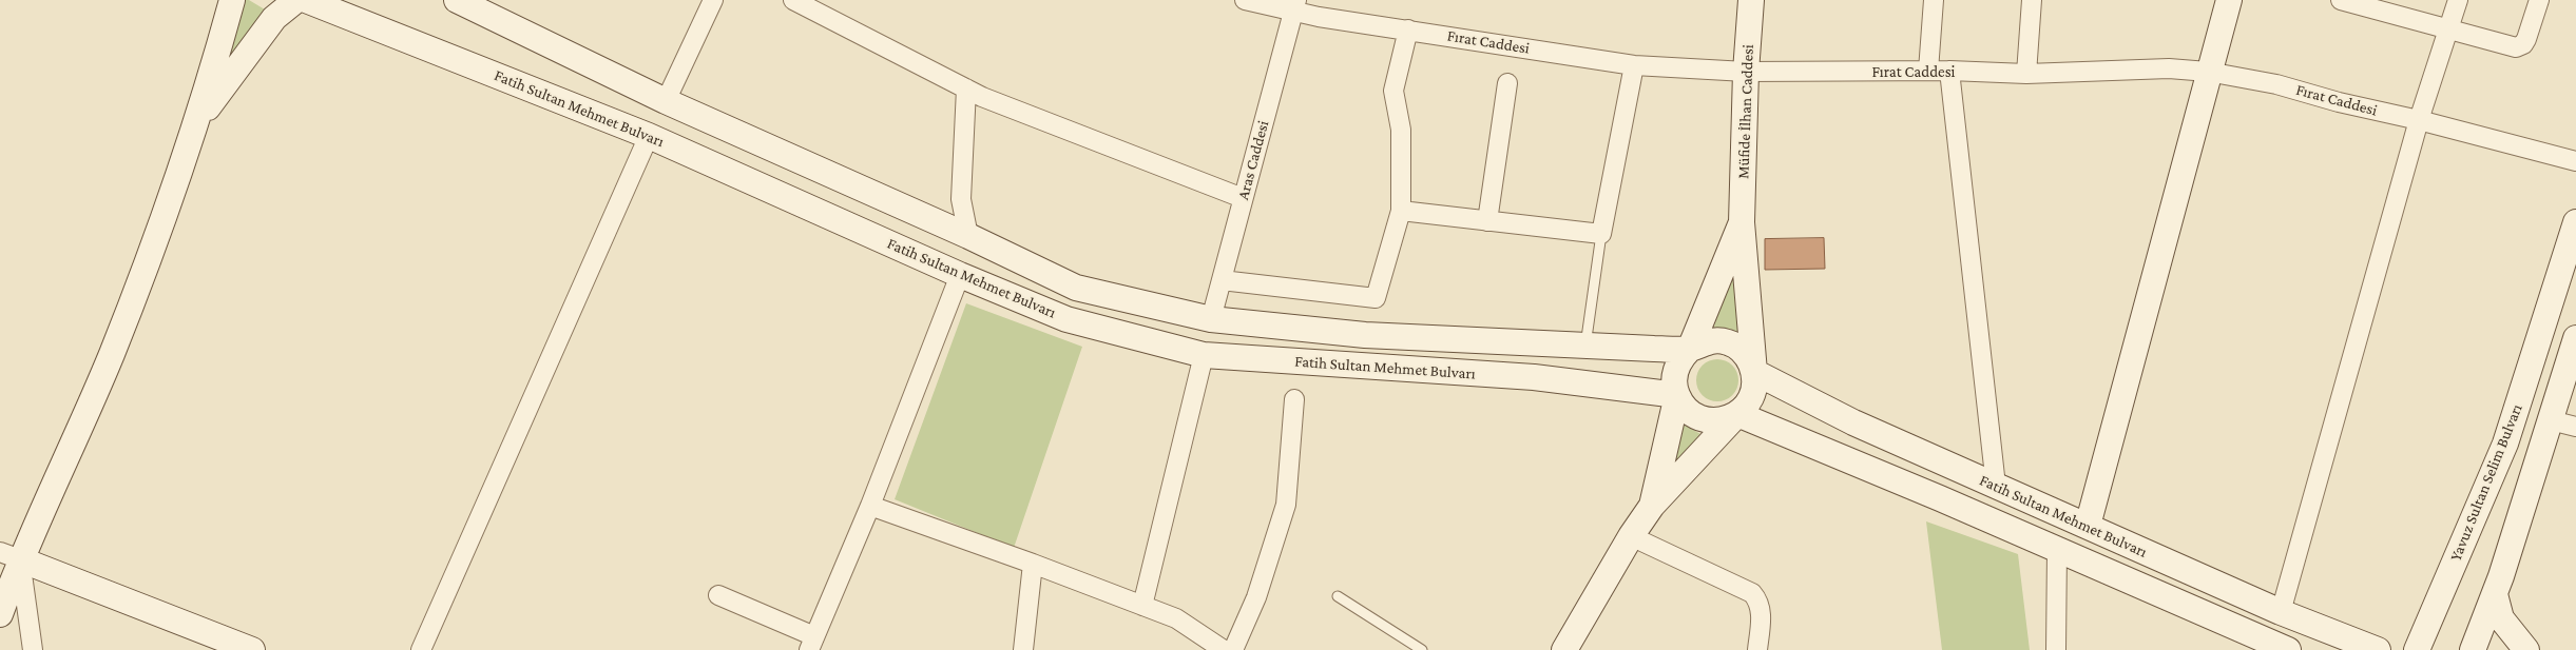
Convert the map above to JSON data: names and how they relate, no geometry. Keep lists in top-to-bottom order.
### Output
{
  "streets": {
    "street": [
      "Fırat Caddesi",
      "Fatih Sultan Mehmet Bulvarı",
      "Müfide İlhan Caddesi",
      "Aras Caddesi",
      "Yavuz Sultan Selim Bulvarı"
    ]
  },
  "crossings": [
    ["Fırat Caddesi", "Müfide İlhan Caddesi"],
    ["Fırat Caddesi", "Aras Caddesi"],
    ["Fatih Sultan Mehmet Bulvarı", "Aras Caddesi"]
  ]
}
